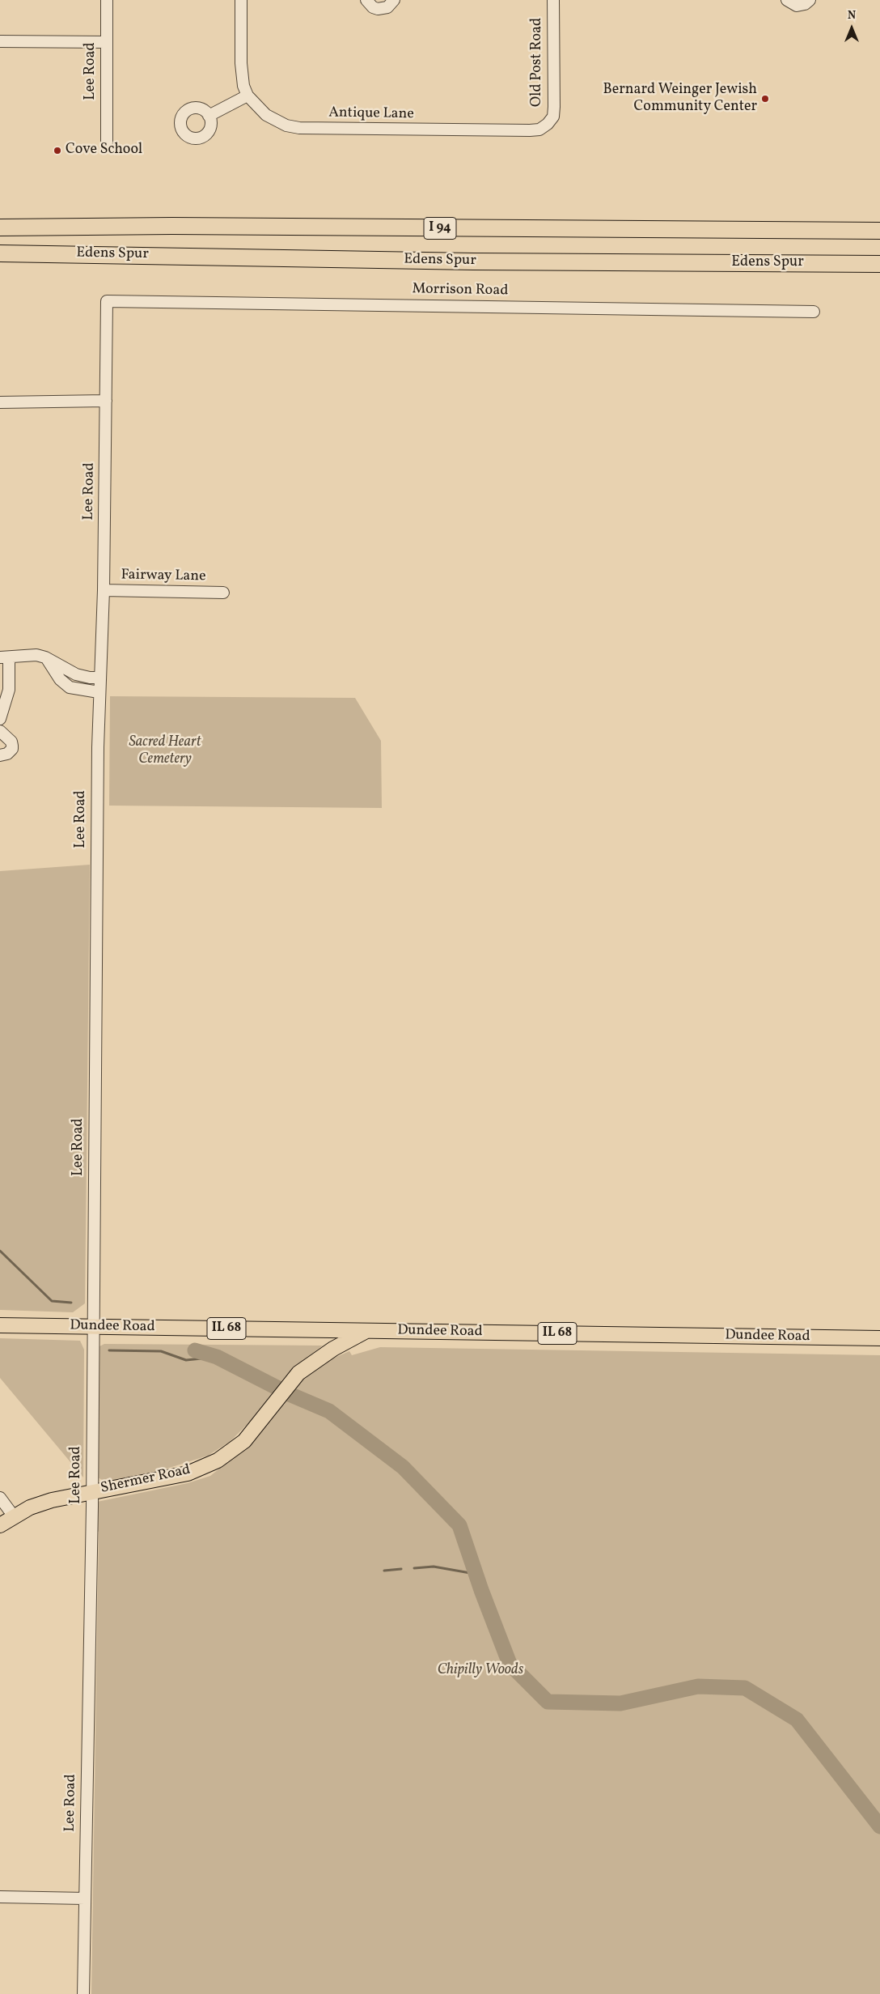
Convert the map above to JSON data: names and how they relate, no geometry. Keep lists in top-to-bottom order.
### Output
{
  "streets": {
    "highway": ["I 94", "Edens Spur"],
    "main road": ["Dundee Road", "IL 68", "Shermer Road"],
    "street": [
      "Old Post Road",
      "Lee Road",
      "Antique Lane",
      "Morrison Road",
      "Fairway Lane"
    ]
  },
  "crossings": [
    ["Old Post Road", "Antique Lane"],
    ["Lee Road", "Morrison Road"],
    ["Lee Road", "Fairway Lane"],
    ["Lee Road", "Dundee Road"],
    ["Lee Road", "Shermer Road"],
    ["Dundee Road", "Shermer Road"]
  ],
  "parks": ["Sacred Heart Cemetery", "Chipilly Woods"],
  "places": ["Bernard Weinger Jewish Community Center", "Cove School"],
  "north": "top"
}
